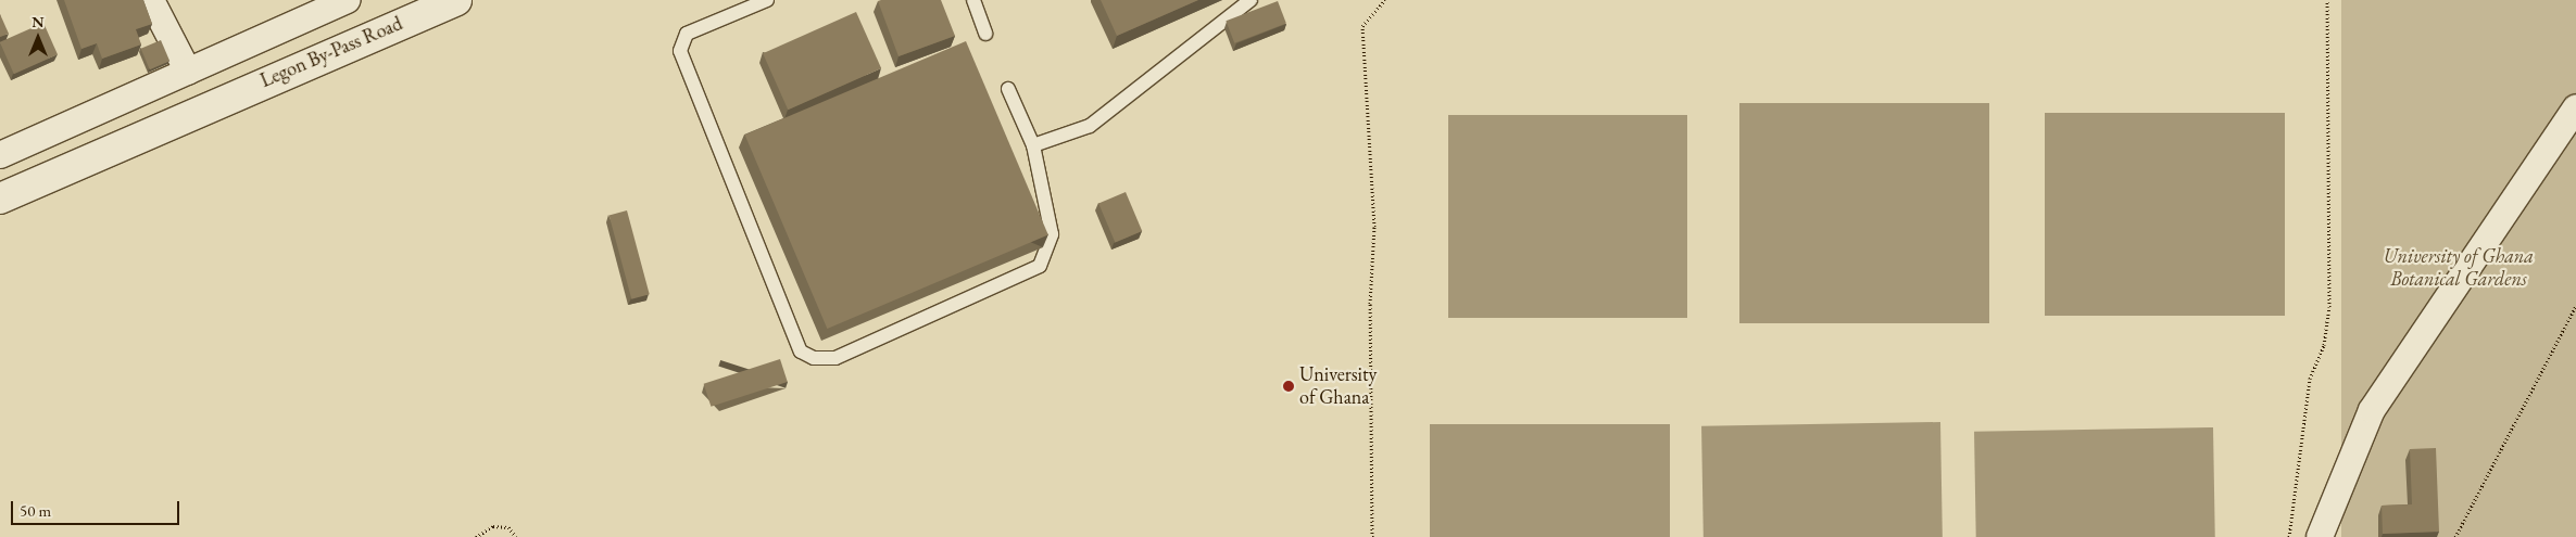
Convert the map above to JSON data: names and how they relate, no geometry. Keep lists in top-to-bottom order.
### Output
{
  "streets": {
    "street": ["Legon By-Pass Road"]
  },
  "parks": ["University of Ghana Botanical Gardens"],
  "places": ["University of Ghana"],
  "scale_bar": "50 m",
  "north": "top"
}
